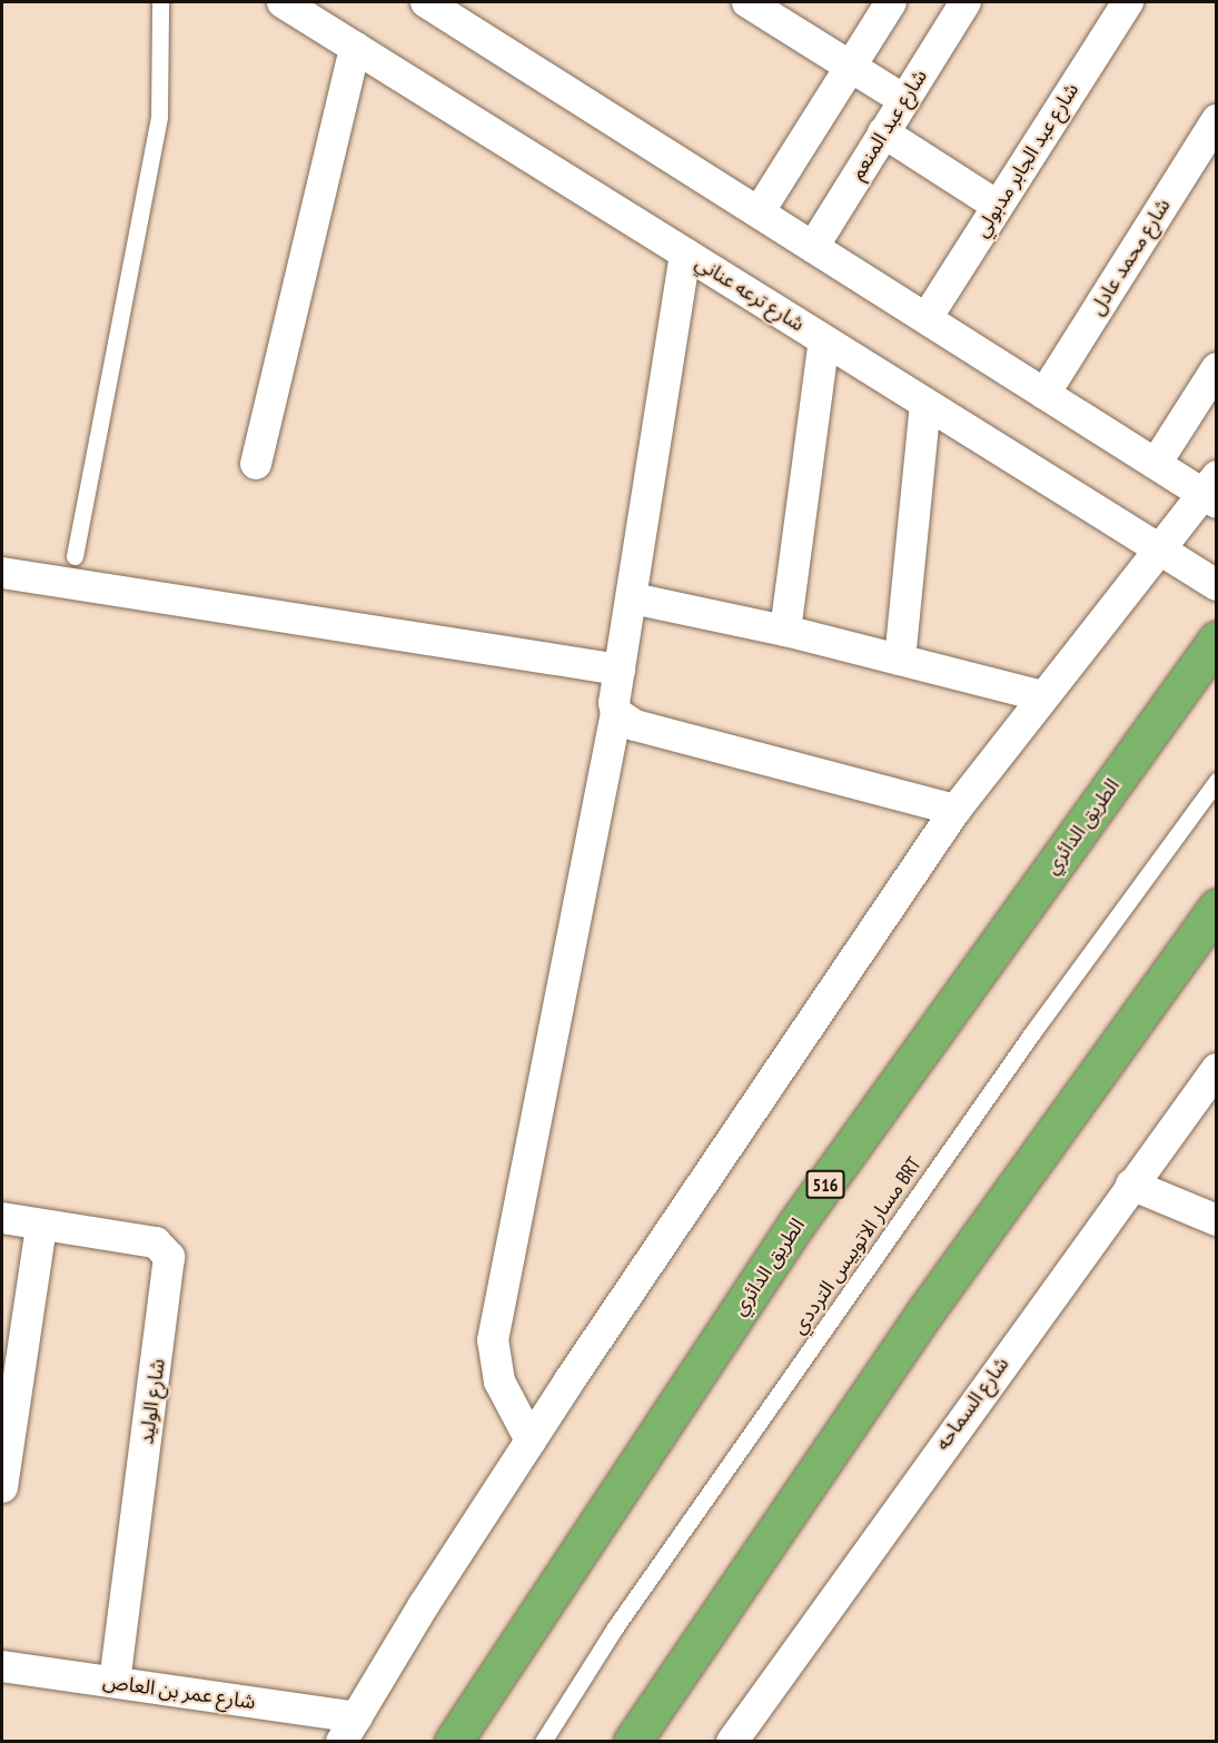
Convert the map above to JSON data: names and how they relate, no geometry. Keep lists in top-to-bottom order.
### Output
{
  "streets": {
    "highway": ["الطريق الدائري", "516"],
    "street": [
      "شارع عبد المنعم",
      "شارع عبد الجابر مدبولي",
      "شارع محمد عادل",
      "شارع ترعه عناني",
      "شارع الوليد",
      "شارع السماحه",
      "شارع عمر بن العاص"
    ],
    "lane": ["مسار الاتوبيس الترددي BRT"]
  },
  "crossings": [
    ["شارع الوليد", "شارع عمر بن العاص"]
  ]
}
